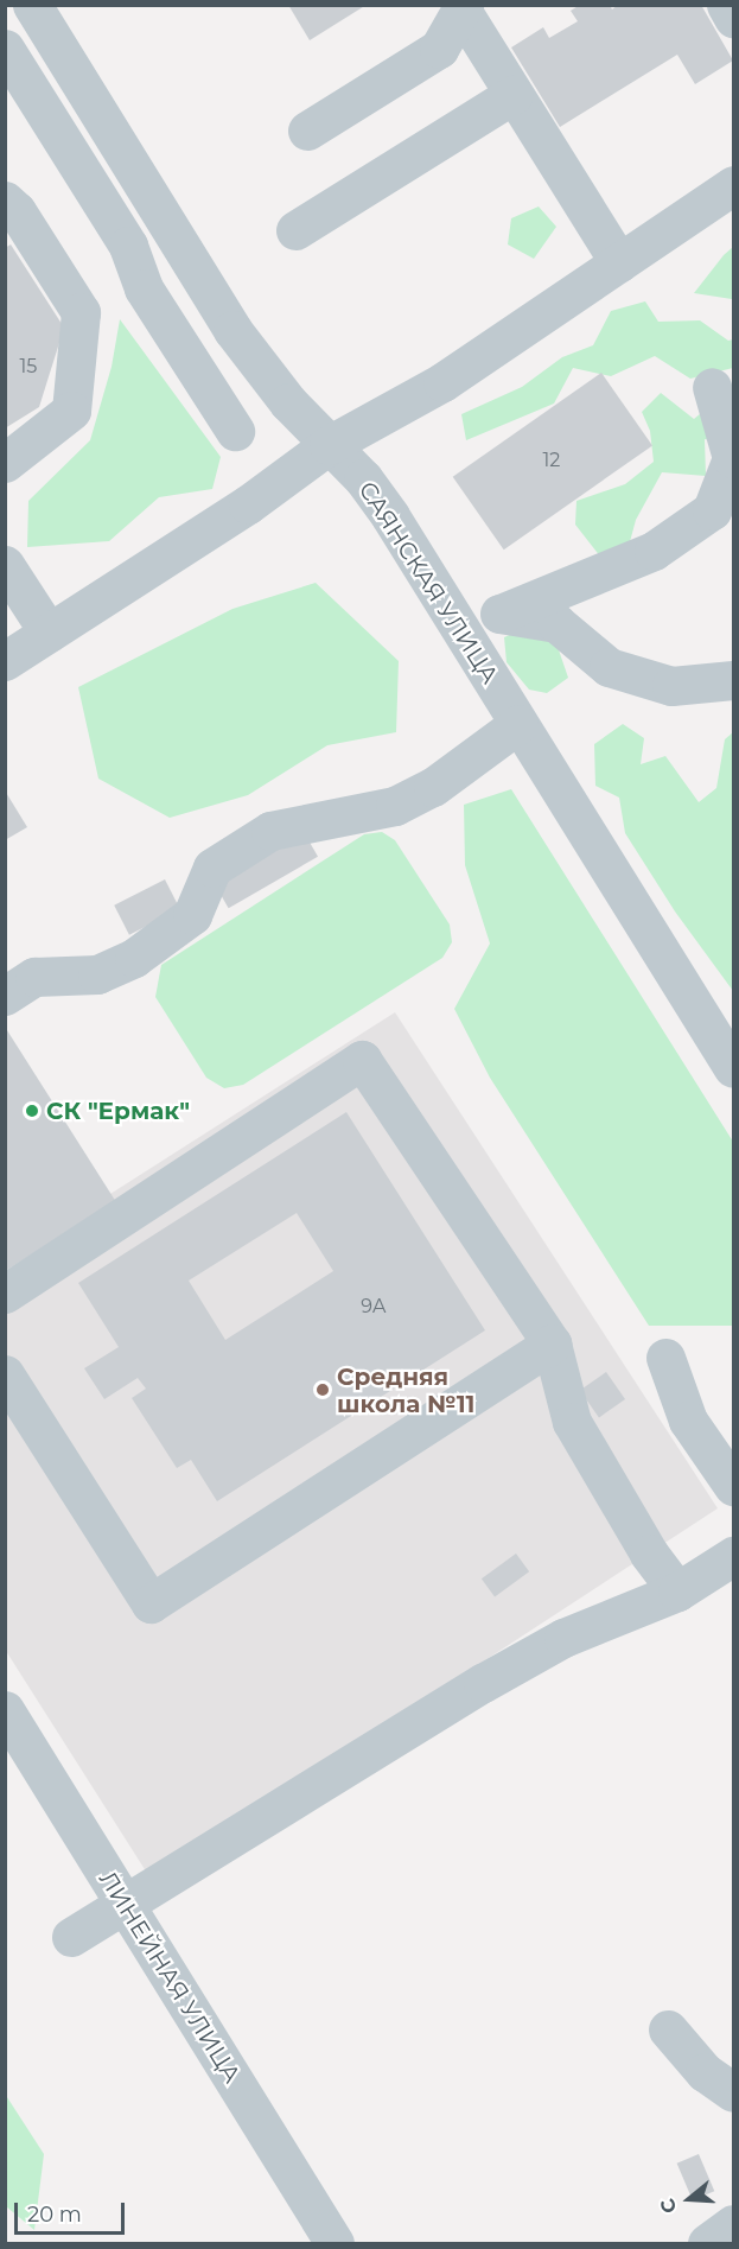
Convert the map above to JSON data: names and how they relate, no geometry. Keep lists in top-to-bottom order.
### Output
{
  "streets": {
    "street": ["САЯНСКАЯ УЛИЦА", "ЛИНЕЙНАЯ УЛИЦА"]
  },
  "places": ["СК \"Ермак\"", "Средняя школа №11"],
  "house_numbers": ["15", "12", "9А"],
  "scale_bar": "20 m",
  "north": "left"
}
